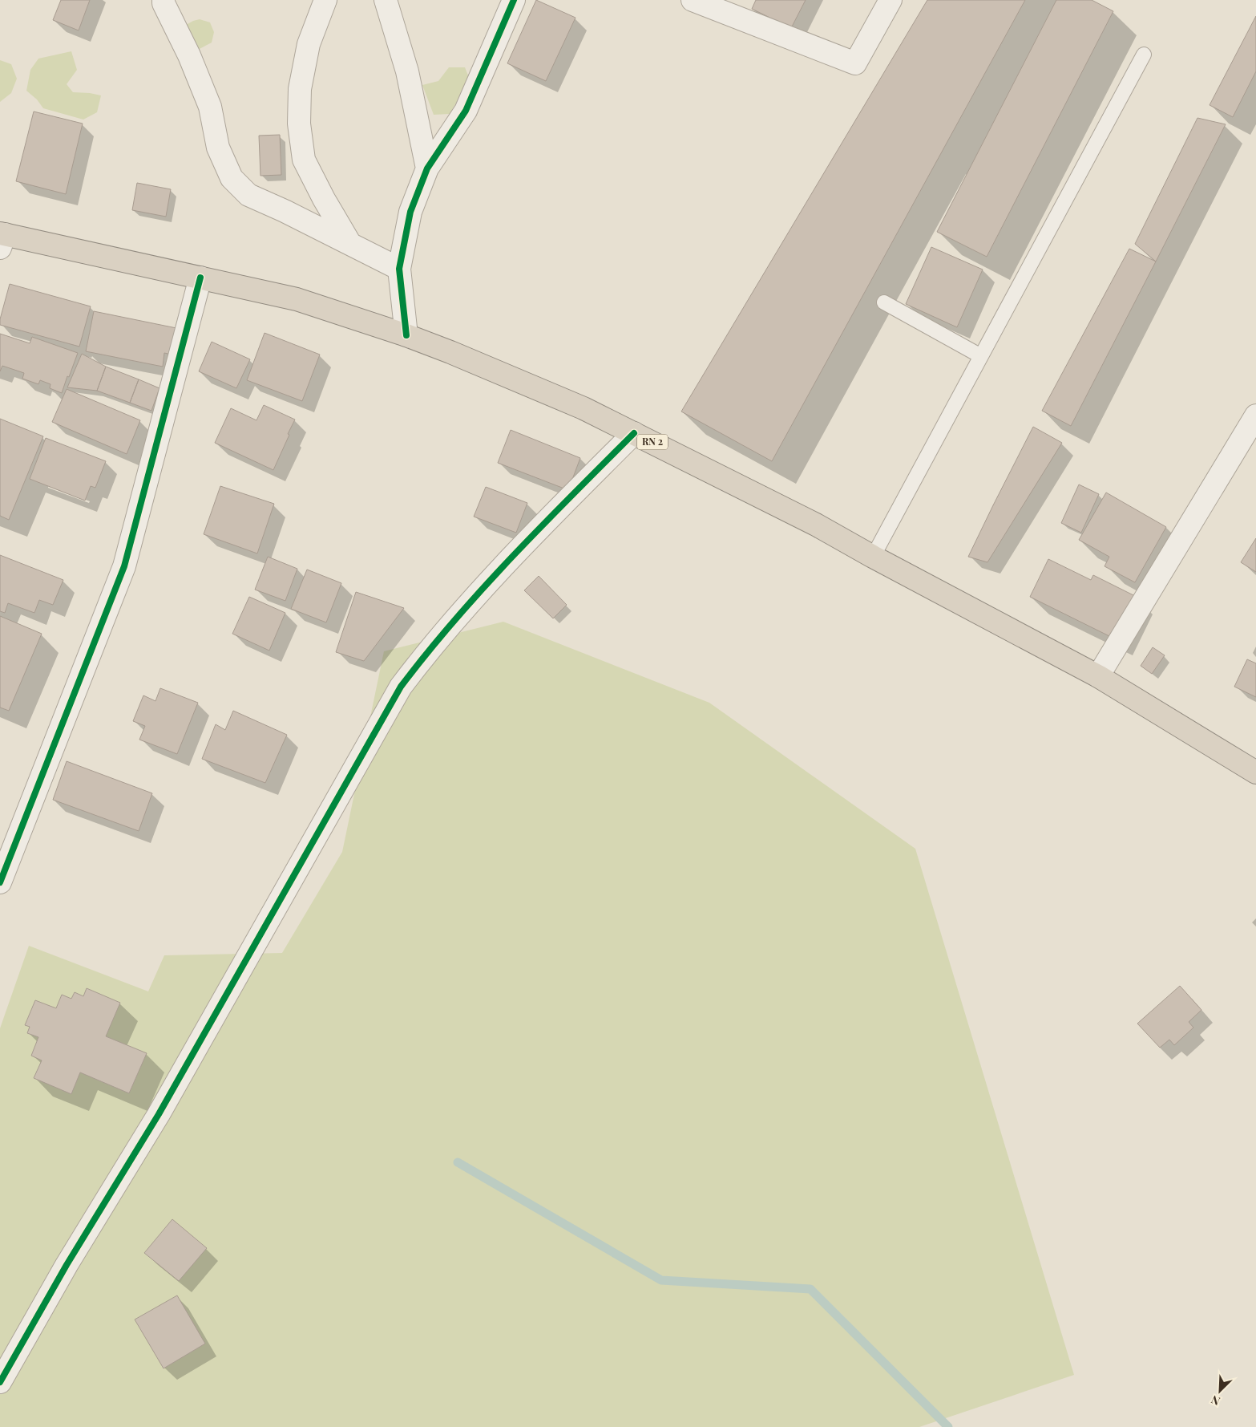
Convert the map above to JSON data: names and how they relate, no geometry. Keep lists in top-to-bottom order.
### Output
{
  "streets": {
    "highway": ["RN 2"]
  },
  "north": "bottom left"
}
